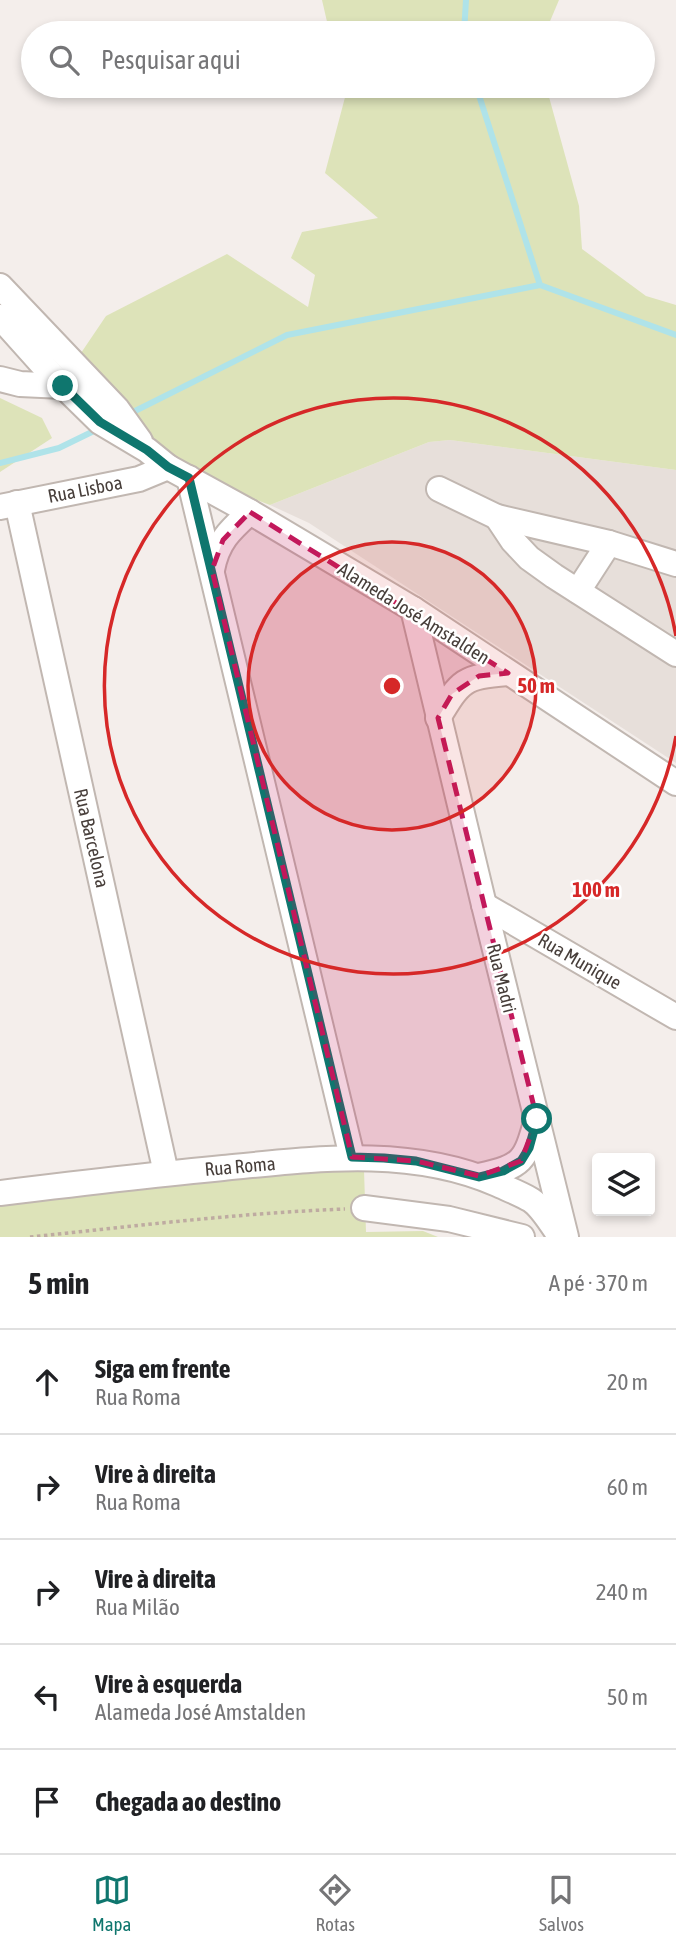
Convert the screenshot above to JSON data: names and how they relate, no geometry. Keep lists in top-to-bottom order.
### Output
{
  "streets": {
    "street": [
      "Rua Lisboa",
      "Alameda José Amstalden",
      "Rua Barcelona",
      "Rua Munique",
      "Rua Madri",
      "Rua Roma"
    ]
  },
  "crossings": [
    ["Rua Lisboa", "Alameda José Amstalden"],
    ["Rua Lisboa", "Rua Barcelona"],
    ["Alameda José Amstalden", "Rua Madri"],
    ["Rua Barcelona", "Rua Roma"],
    ["Rua Munique", "Rua Madri"],
    ["Rua Madri", "Rua Roma"]
  ],
  "page": {
    "search": "Pesquisar aqui",
    "heading": ["5 min", "A pé · 370 m"],
    "list": [
      ["Siga em frente", "Rua Roma", "20 m"],
      ["Vire à direita", "Rua Roma", "60 m"],
      ["Vire à direita", "Rua Milão", "240 m"],
      ["Vire à esquerda", "Alameda José Amstalden", "50 m"],
      "Chegada ao destino"
    ],
    "nav": ["Mapa", "Rotas", "Salvos"]
  },
  "rings": ["50 m", "100 m"]
}
